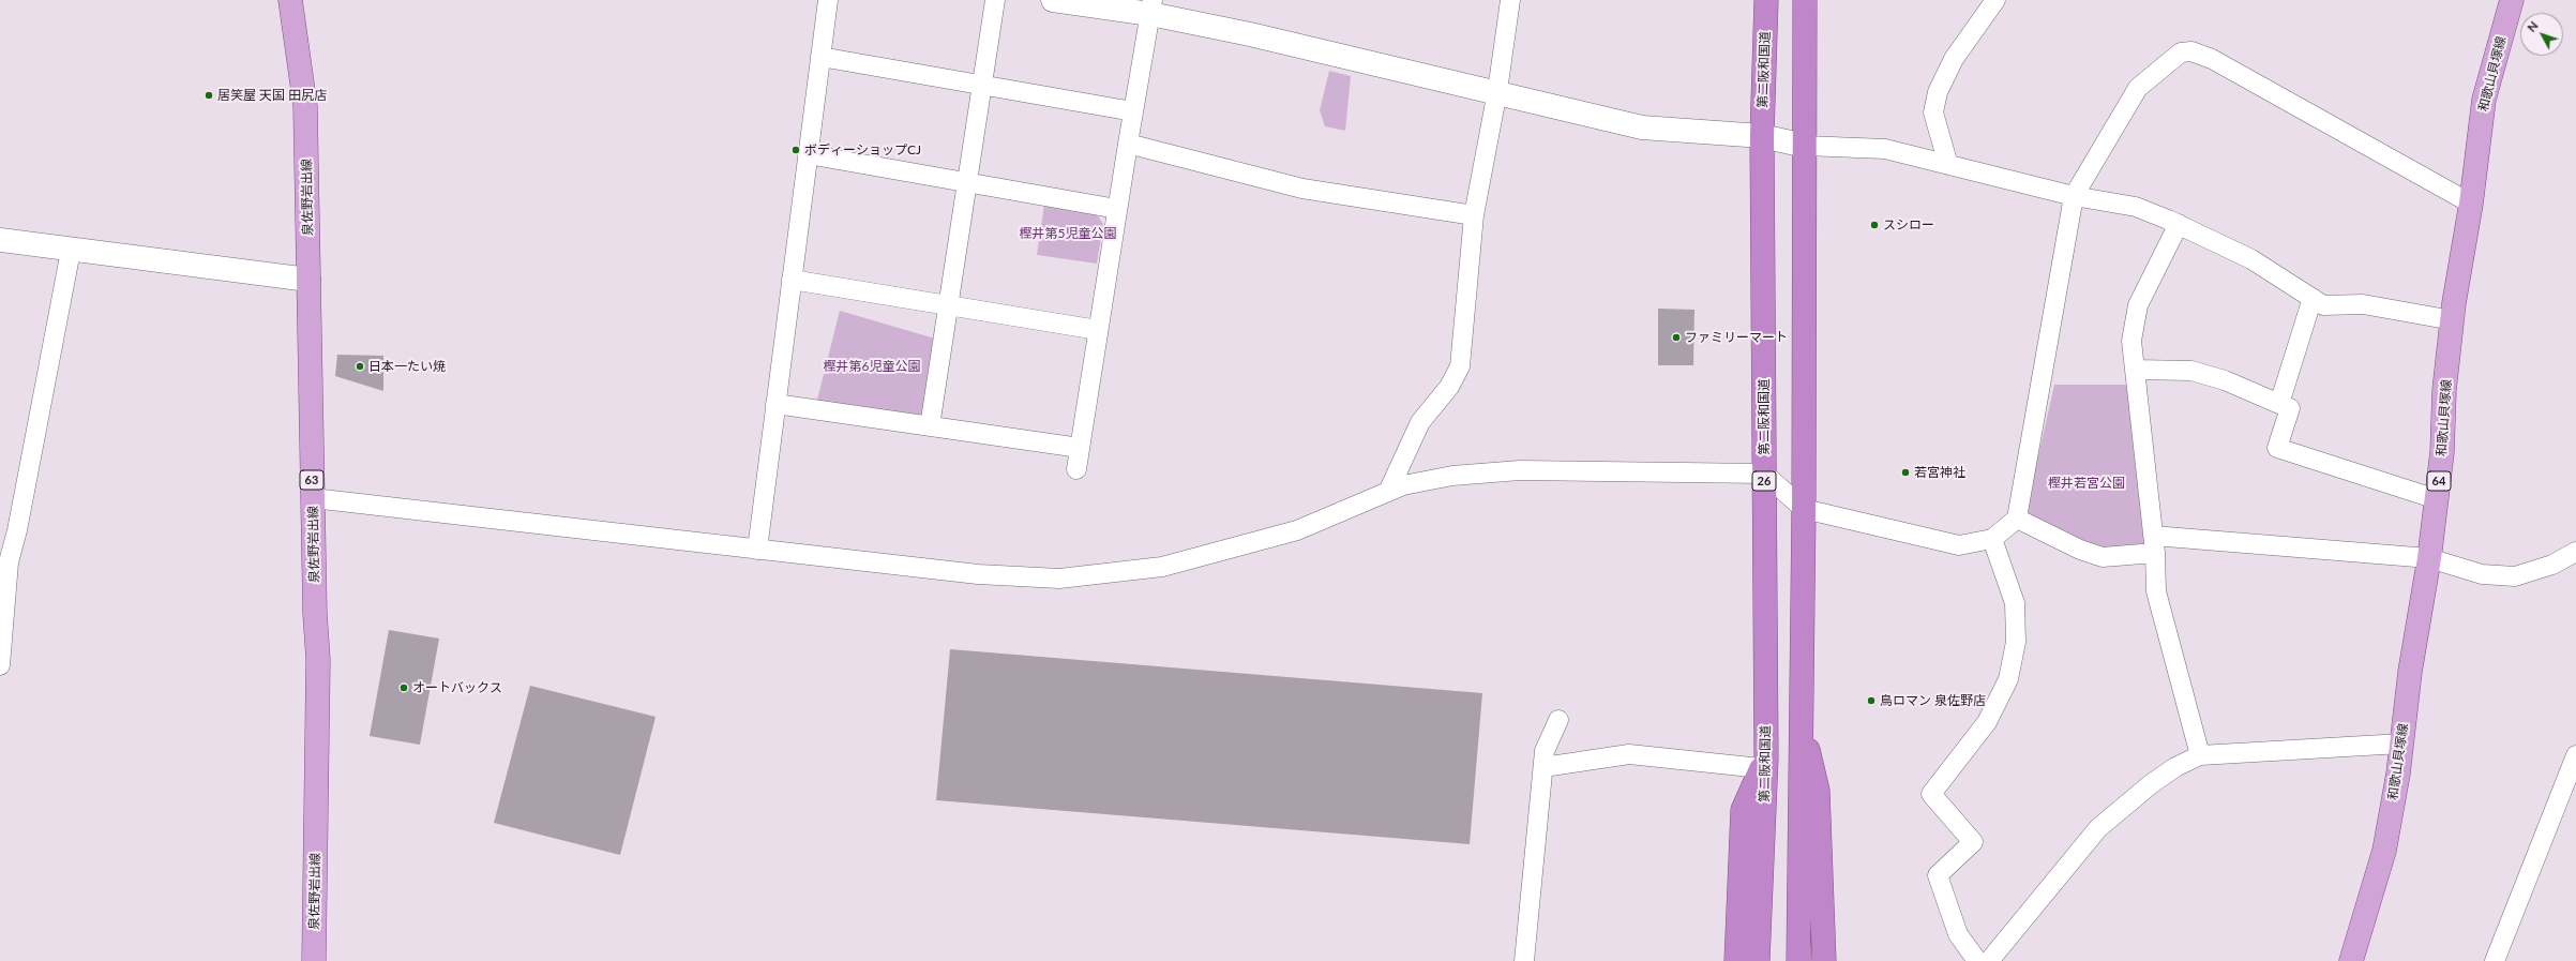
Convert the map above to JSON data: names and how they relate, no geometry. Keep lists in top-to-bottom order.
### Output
{
  "streets": {
    "highway": ["第二阪和国道", "26"],
    "main road": [
      "和歌山貝塚線",
      "泉佐野岩出線",
      "63",
      "64"
    ]
  },
  "parks": ["樫井第5児童公園", "樫井第6児童公園", "樫井若宮公園"],
  "places": [
    "居笑屋 天国 田尻店",
    "ボディーショップCJ",
    "スシロー",
    "ファミリーマート",
    "日本一たい焼",
    "若宮神社",
    "オートバックス",
    "鳥ロマン 泉佐野店"
  ],
  "north": "top left"
}
